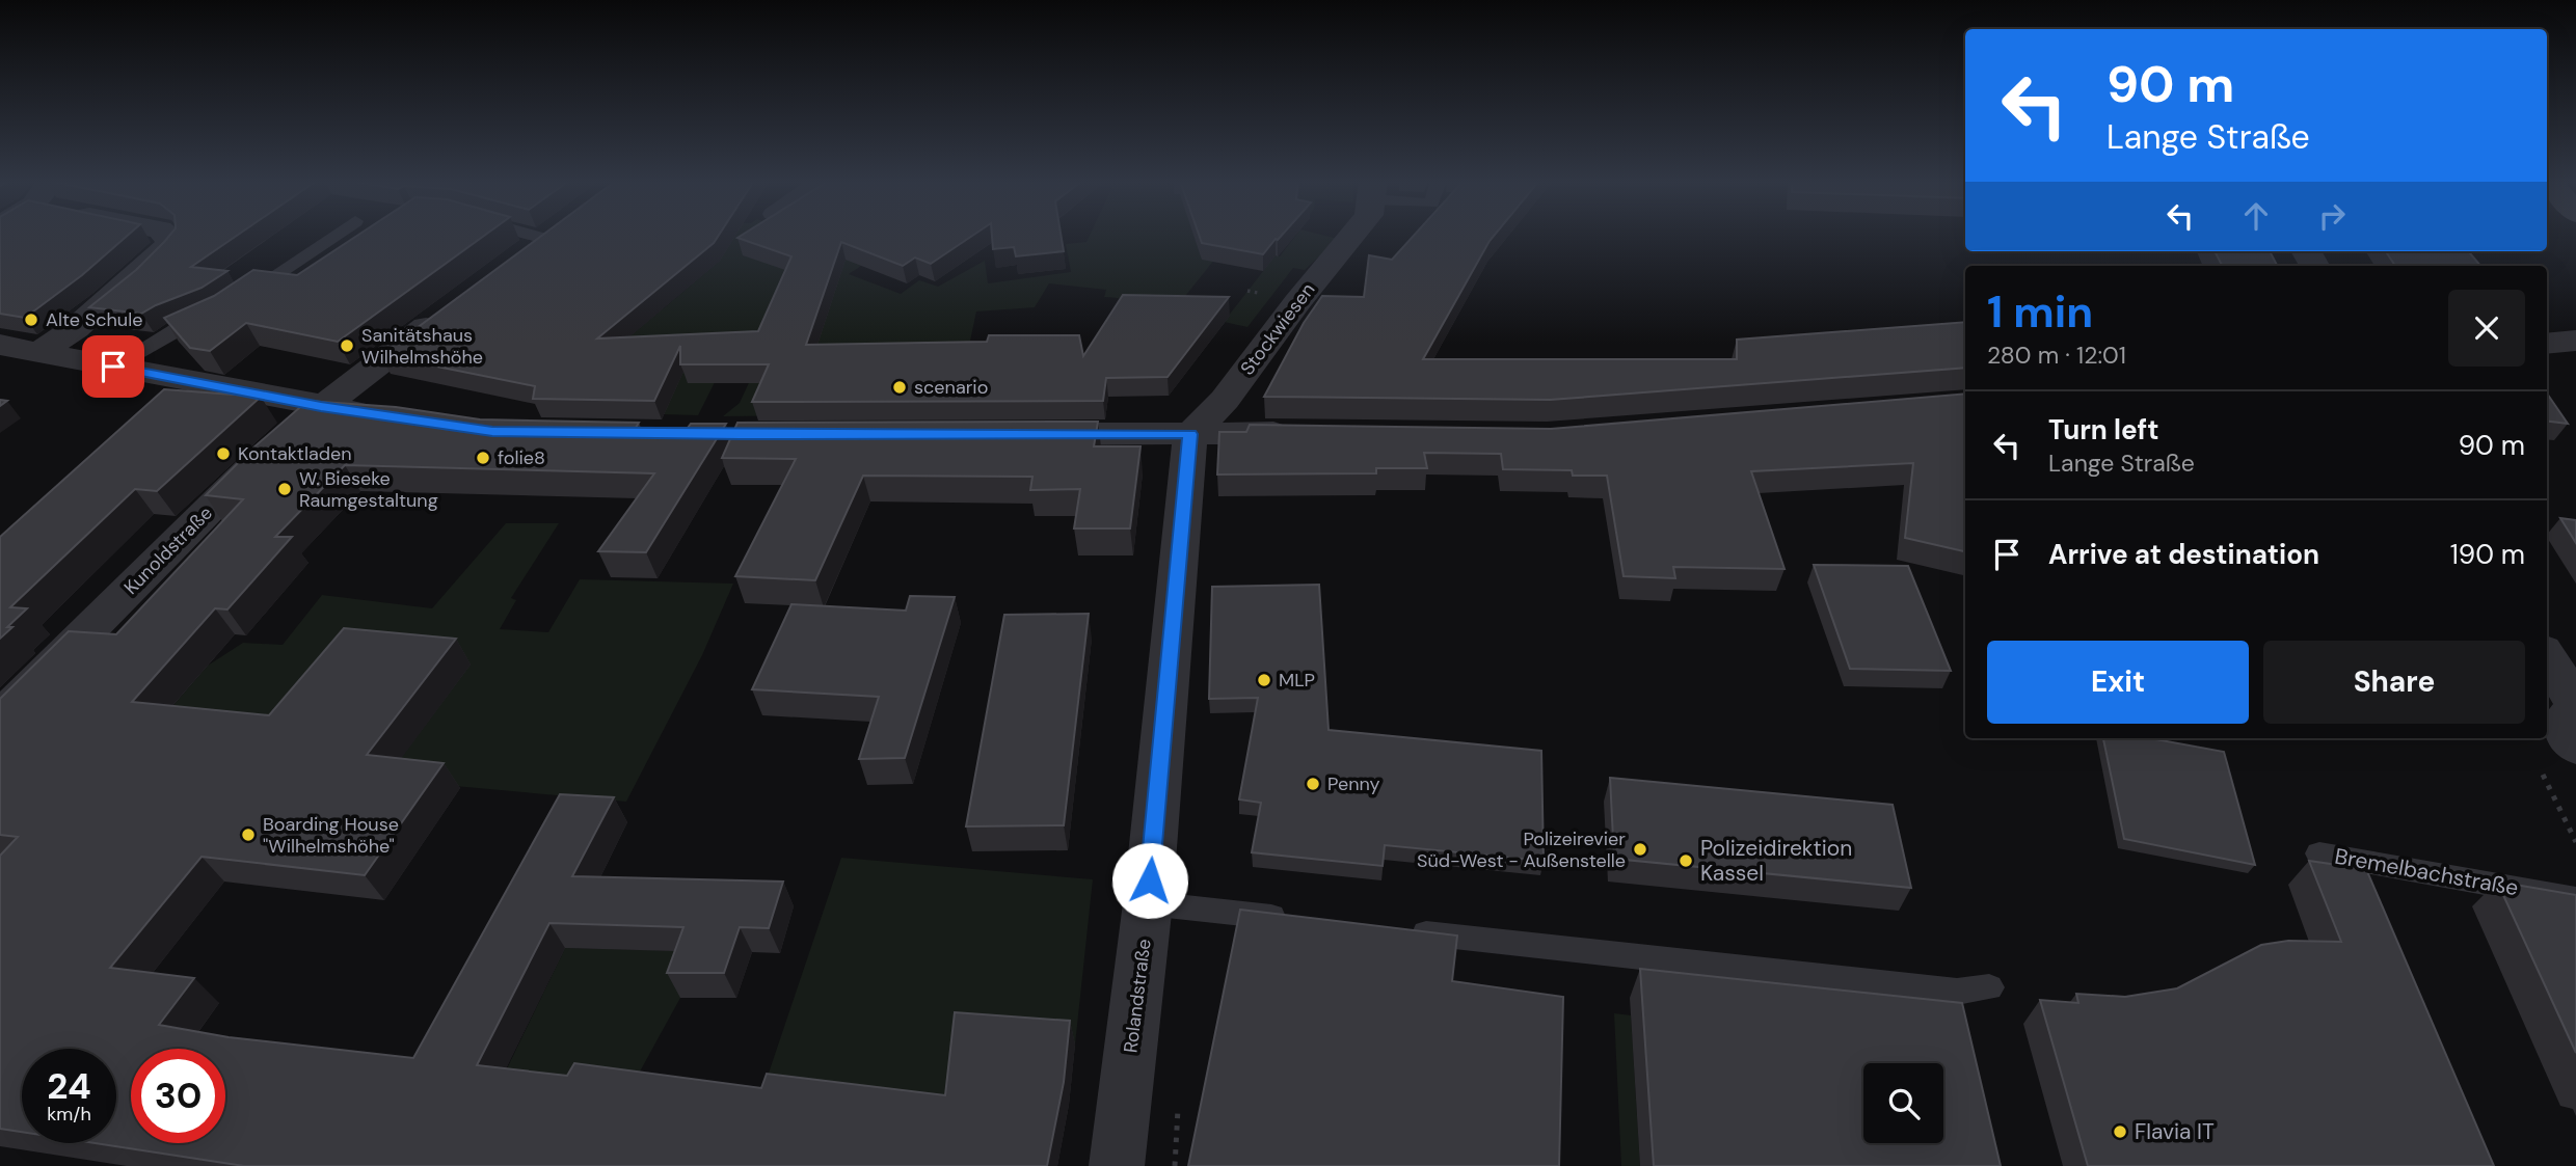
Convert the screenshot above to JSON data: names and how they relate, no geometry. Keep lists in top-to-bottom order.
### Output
{
  "streets": {
    "street": ["Stockwiesen", "Kunoldstraße", "Rolandstraße"],
    "lane": ["Bremelbachstraße"]
  },
  "crossings": [
    ["Stockwiesen", "Rolandstraße"]
  ],
  "places": [
    "Alte Schule",
    "Sanitätshaus Wilhelmshöhe",
    "scenario",
    "Kontaktladen",
    "folie8",
    "W. Bieseke Raumgestaltung",
    "MLP",
    "Penny",
    "Boarding House \"Wilhelmshöhe\"",
    "Polizeirevier Süd-West - Außenstelle",
    "Polizeidirektion Kassel",
    "Flavia IT"
  ],
  "page": {
    "turn": ["90 m", "Lange Straße"],
    "heading": ["1 min", "280 m · 12:01"],
    "list": [
      {
        "name": "Turn left",
        "note": "Lange Straße",
        "value": "90 m"
      },
      {
        "name": "Arrive at destination",
        "value": "190 m"
      }
    ],
    "buttons": ["Exit", "Share"],
    "speed": "24 km/h",
    "limit": "30"
  }
}
